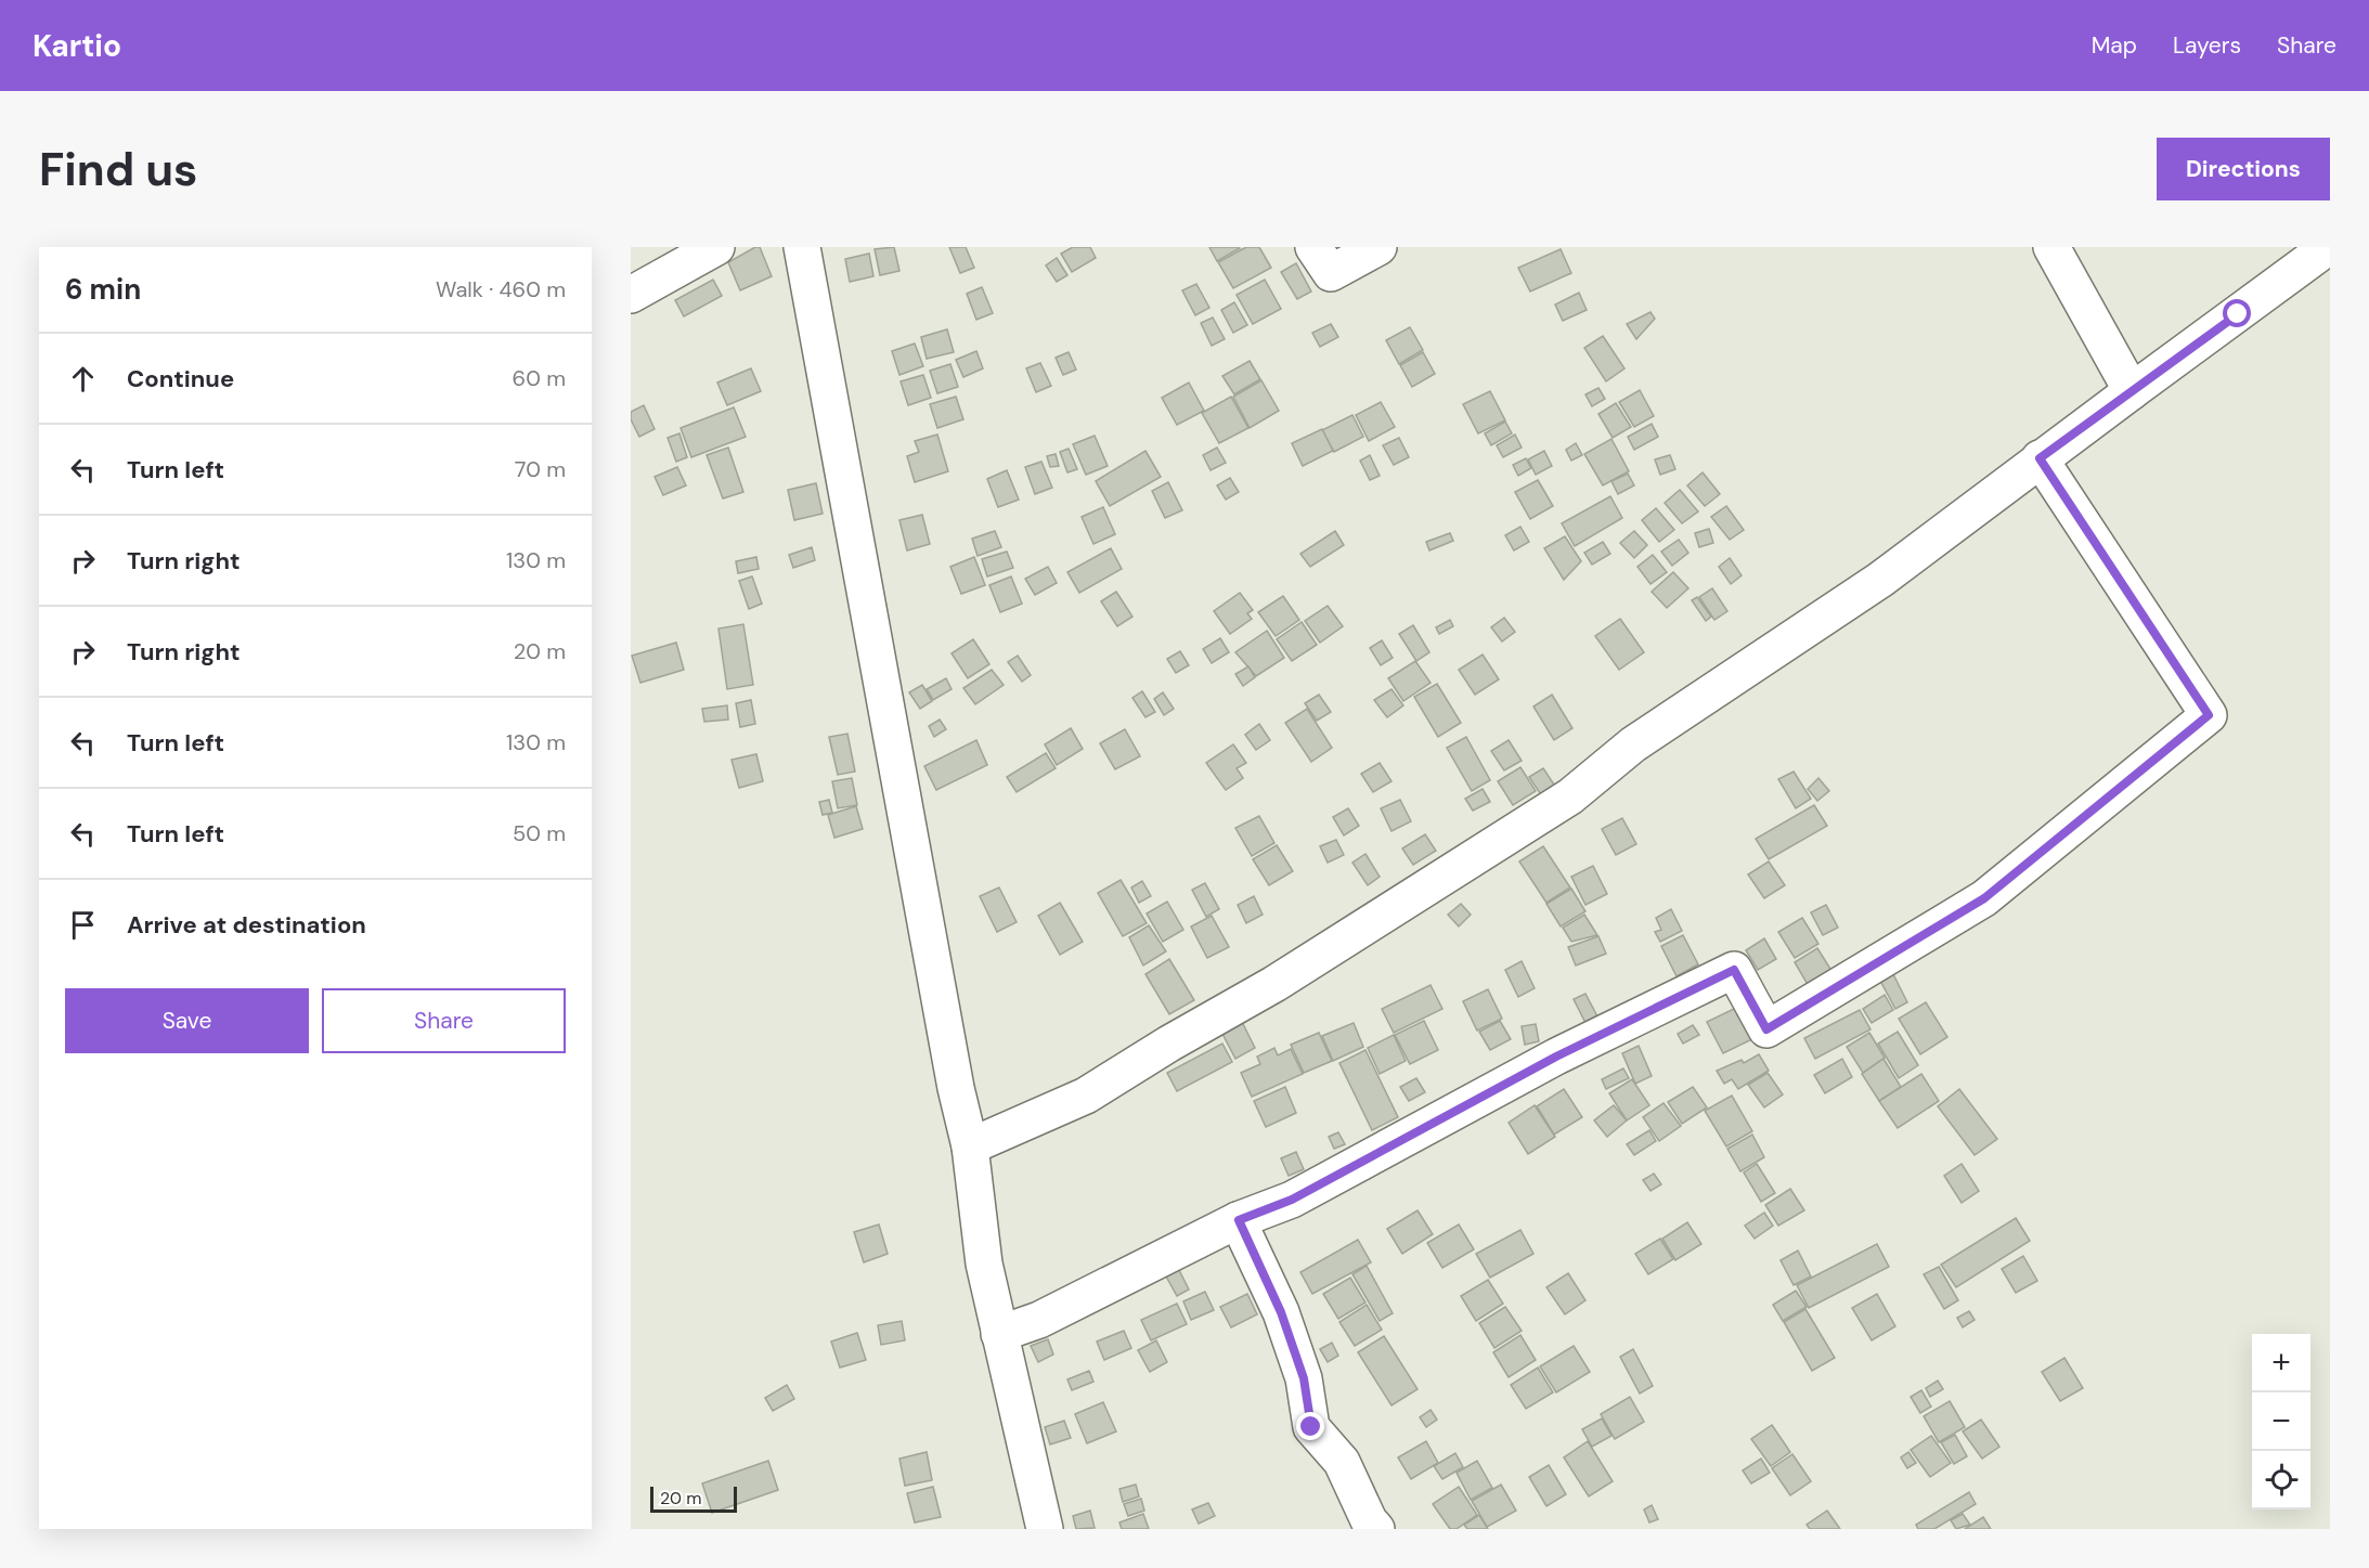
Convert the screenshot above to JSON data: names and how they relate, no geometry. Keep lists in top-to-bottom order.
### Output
{
  "scale_bar": "20 m",
  "page": {
    "header": "Kartio",
    "nav": ["Map", "Layers", "Share"],
    "buttons": [
      "Directions",
      ["Save", "Share"]
    ],
    "title": "Find us",
    "heading": ["6 min", "Walk · 460 m"],
    "list": [
      ["Continue", "60 m"],
      ["Turn left", "70 m"],
      ["Turn right", "130 m"],
      ["Turn right", "20 m"],
      ["Turn left", "130 m"],
      ["Turn left", "50 m"],
      "Arrive at destination"
    ],
    "map_buttons": ["+", "−"],
    "scale": "20 m"
  }
}
